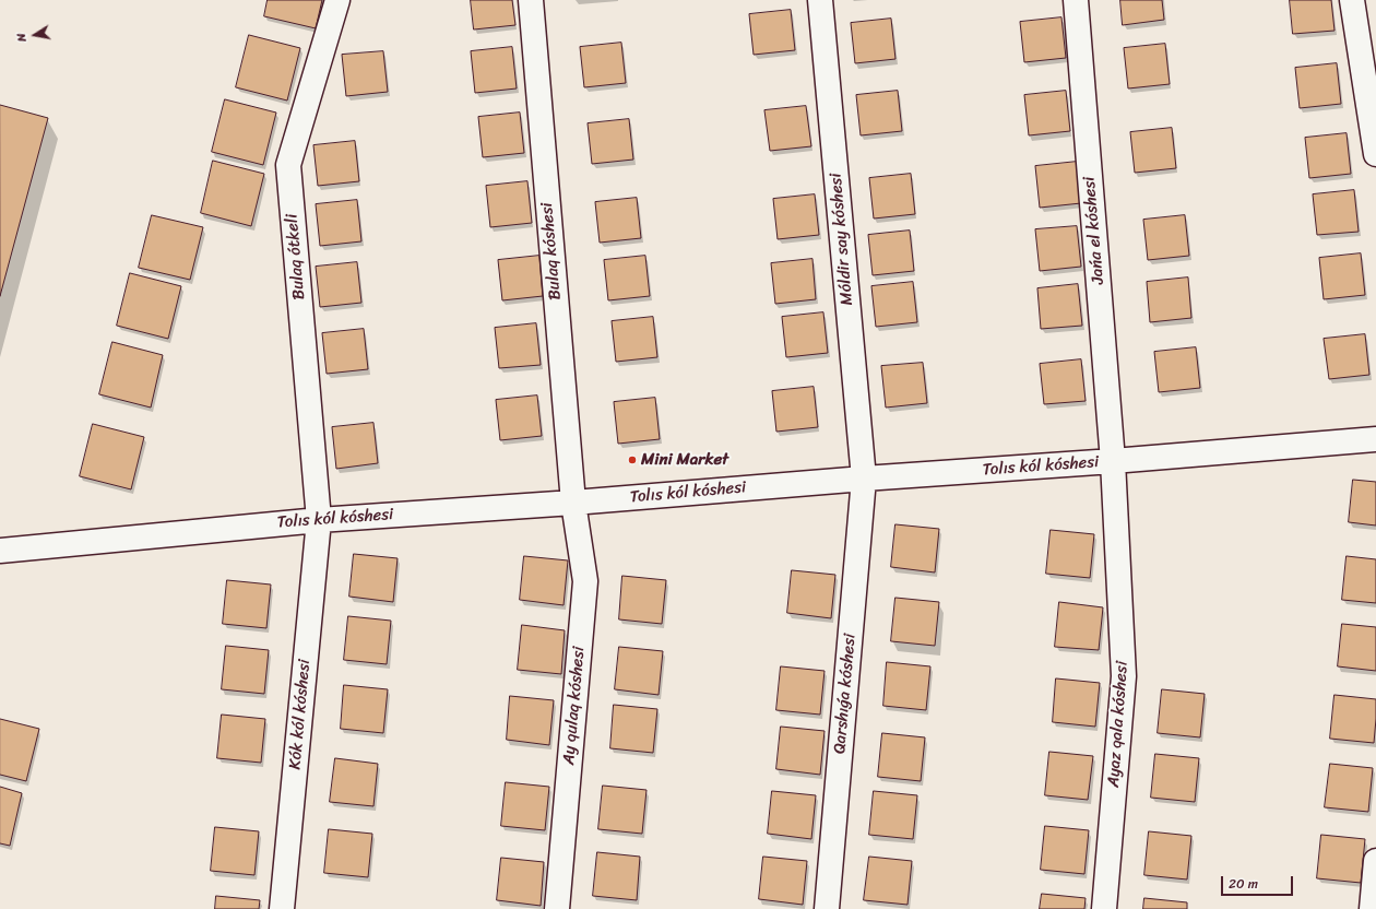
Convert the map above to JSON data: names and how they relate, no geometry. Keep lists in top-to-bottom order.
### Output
{
  "streets": {
    "street": [
      "Jańa el kóshesi",
      "Móldir say kóshesi",
      "Bulaq kóshesi",
      "Bulaq ótkeli",
      "Tolıs kól kóshesi",
      "Qarshıǵa kóshesi",
      "Ay qulaq kóshesi",
      "Kók kól kóshesi",
      "Ayaz qala kóshesi"
    ]
  },
  "crossings": [
    ["Jańa el kóshesi", "Tolıs kól kóshesi"],
    ["Jańa el kóshesi", "Ayaz qala kóshesi"],
    ["Móldir say kóshesi", "Tolıs kól kóshesi"],
    ["Móldir say kóshesi", "Qarshıǵa kóshesi"],
    ["Bulaq kóshesi", "Tolıs kól kóshesi"],
    ["Bulaq kóshesi", "Ay qulaq kóshesi"],
    ["Bulaq ótkeli", "Tolıs kól kóshesi"],
    ["Bulaq ótkeli", "Kók kól kóshesi"],
    ["Tolıs kól kóshesi", "Qarshıǵa kóshesi"],
    ["Tolıs kól kóshesi", "Ay qulaq kóshesi"],
    ["Tolıs kól kóshesi", "Kók kól kóshesi"],
    ["Tolıs kól kóshesi", "Ayaz qala kóshesi"]
  ],
  "places": ["Mini Market"],
  "scale_bar": "20 m",
  "north": "left"
}
